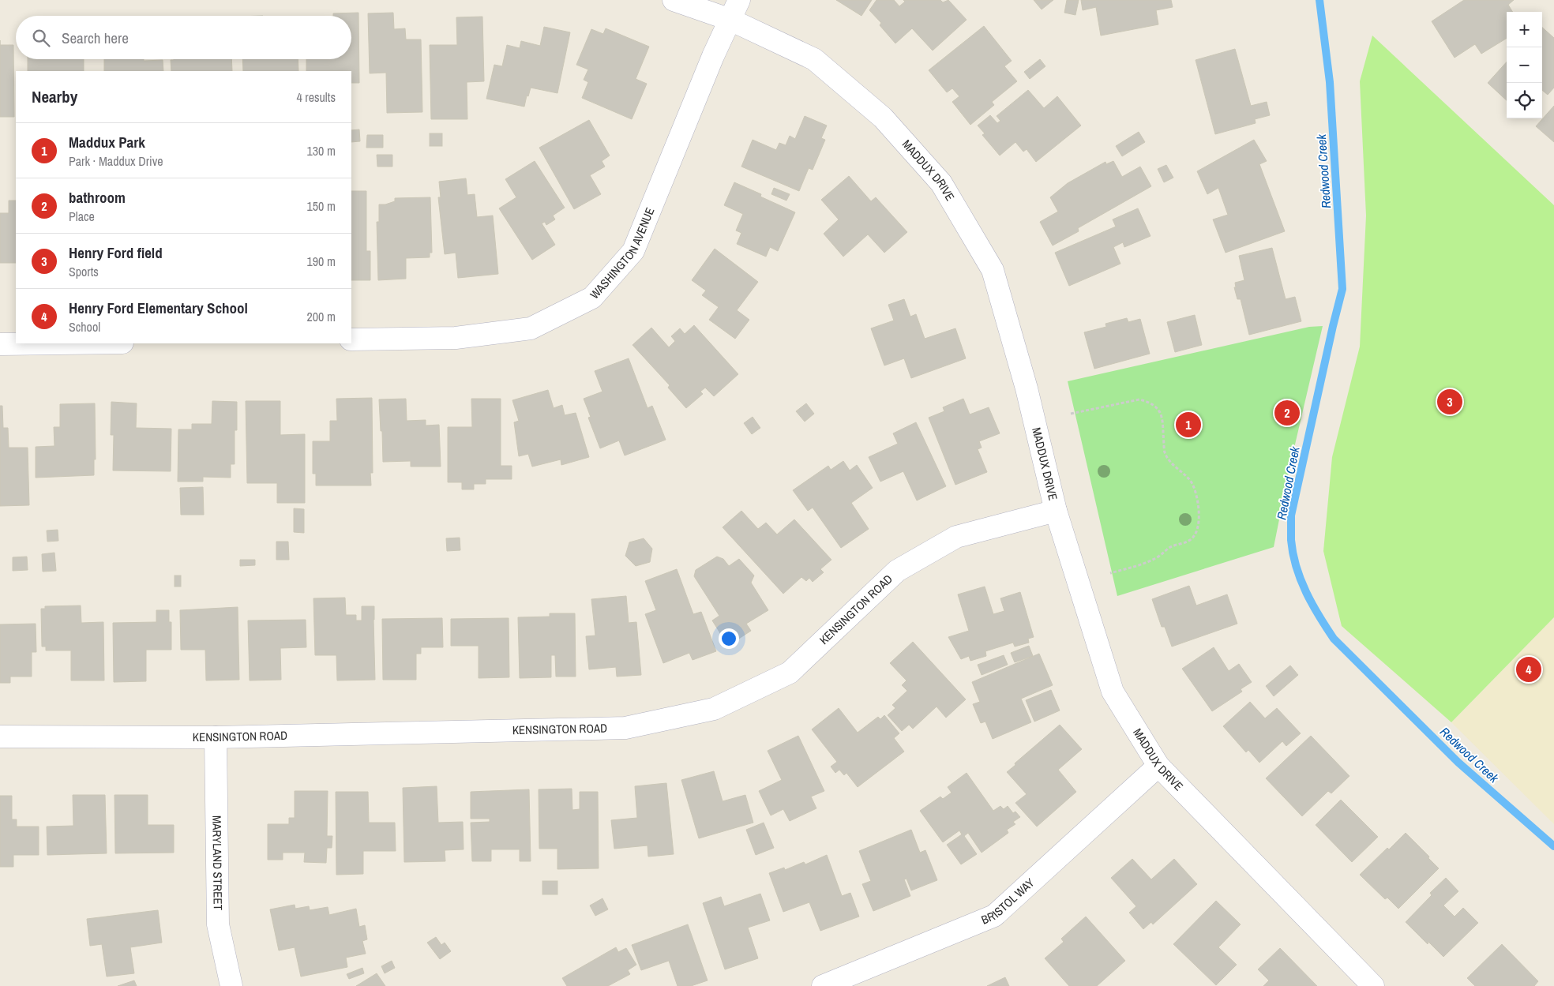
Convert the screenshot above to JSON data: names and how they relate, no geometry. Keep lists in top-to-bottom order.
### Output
{
  "streets": {
    "street": [
      "MADDUX DRIVE",
      "WASHINGTON AVENUE",
      "KENSINGTON ROAD",
      "MARYLAND STREET",
      "BRISTOL WAY"
    ]
  },
  "crossings": [
    ["MADDUX DRIVE", "WASHINGTON AVENUE"],
    ["MADDUX DRIVE", "KENSINGTON ROAD"],
    ["MADDUX DRIVE", "BRISTOL WAY"],
    ["KENSINGTON ROAD", "MARYLAND STREET"]
  ],
  "water": ["Redwood Creek"],
  "page": {
    "map_buttons": ["+", "−"],
    "search": "Search here",
    "heading": ["Nearby", "4 results"],
    "list": [
      {
        "mark": "1",
        "name": "Maddux Park",
        "note": "Park · Maddux Drive",
        "value": "130 m"
      },
      {
        "mark": "2",
        "name": "bathroom",
        "note": "Place",
        "value": "150 m"
      },
      {
        "mark": "3",
        "name": "Henry Ford field",
        "note": "Sports",
        "value": "190 m"
      },
      {
        "mark": "4",
        "name": "Henry Ford Elementary School",
        "note": "School",
        "value": "200 m"
      }
    ],
    "pins": [
      "3",
      "2",
      "1",
      "4"
    ]
  }
}
